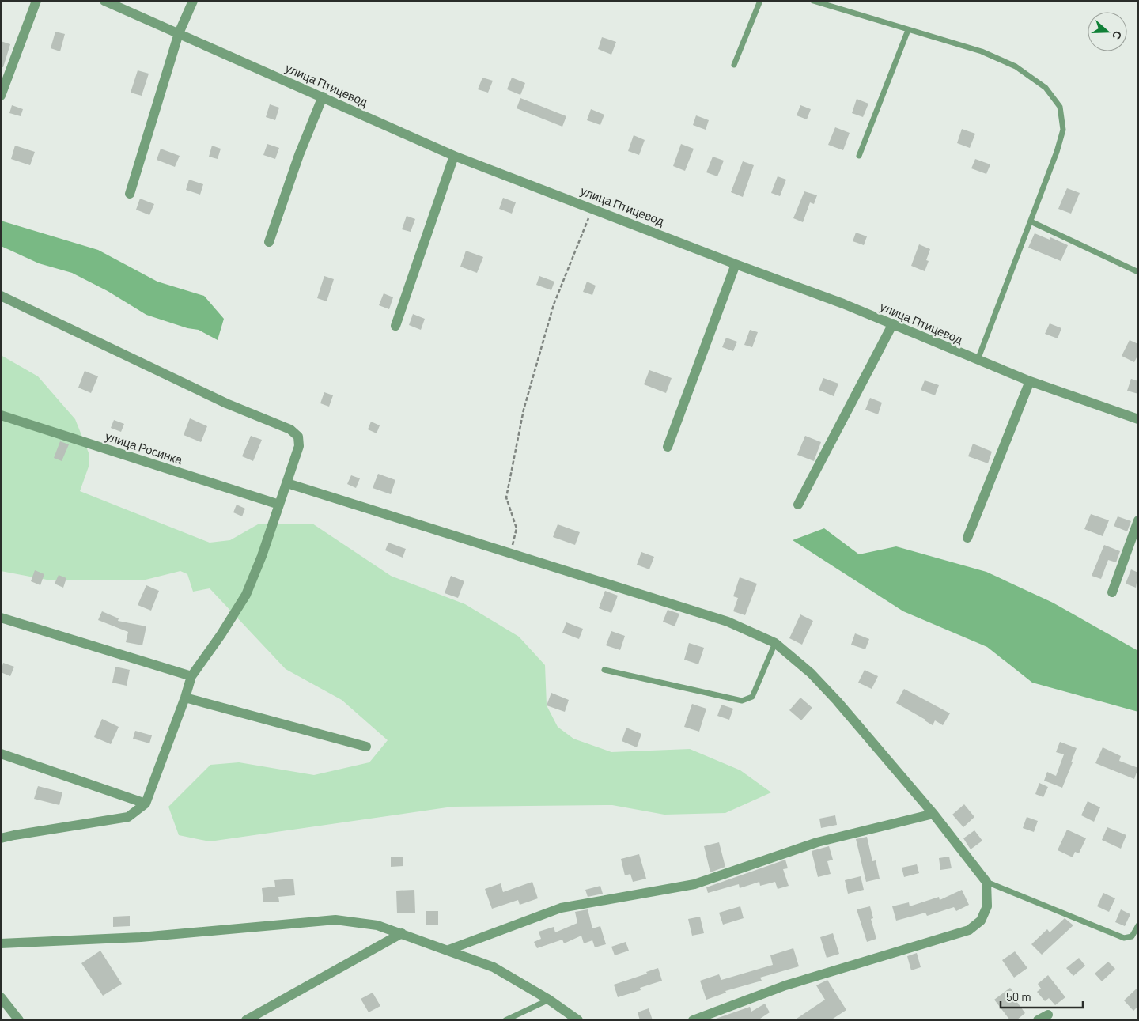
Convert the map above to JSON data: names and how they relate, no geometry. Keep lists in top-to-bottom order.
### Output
{
  "streets": {
    "street": ["улица Птицевод", "улица Росинка"]
  },
  "scale_bar": "50 m",
  "north": "right"
}
